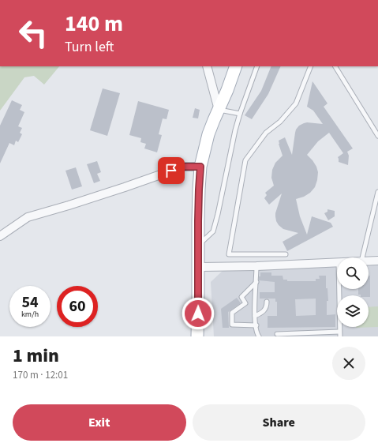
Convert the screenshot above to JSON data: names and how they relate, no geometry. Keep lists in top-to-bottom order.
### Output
{
  "page": {
    "turn": ["140 m", "Turn left"],
    "speed": "54 km/h",
    "limit": "60",
    "heading": ["1 min", "170 m · 12:01"],
    "buttons": ["Exit", "Share"]
  }
}
